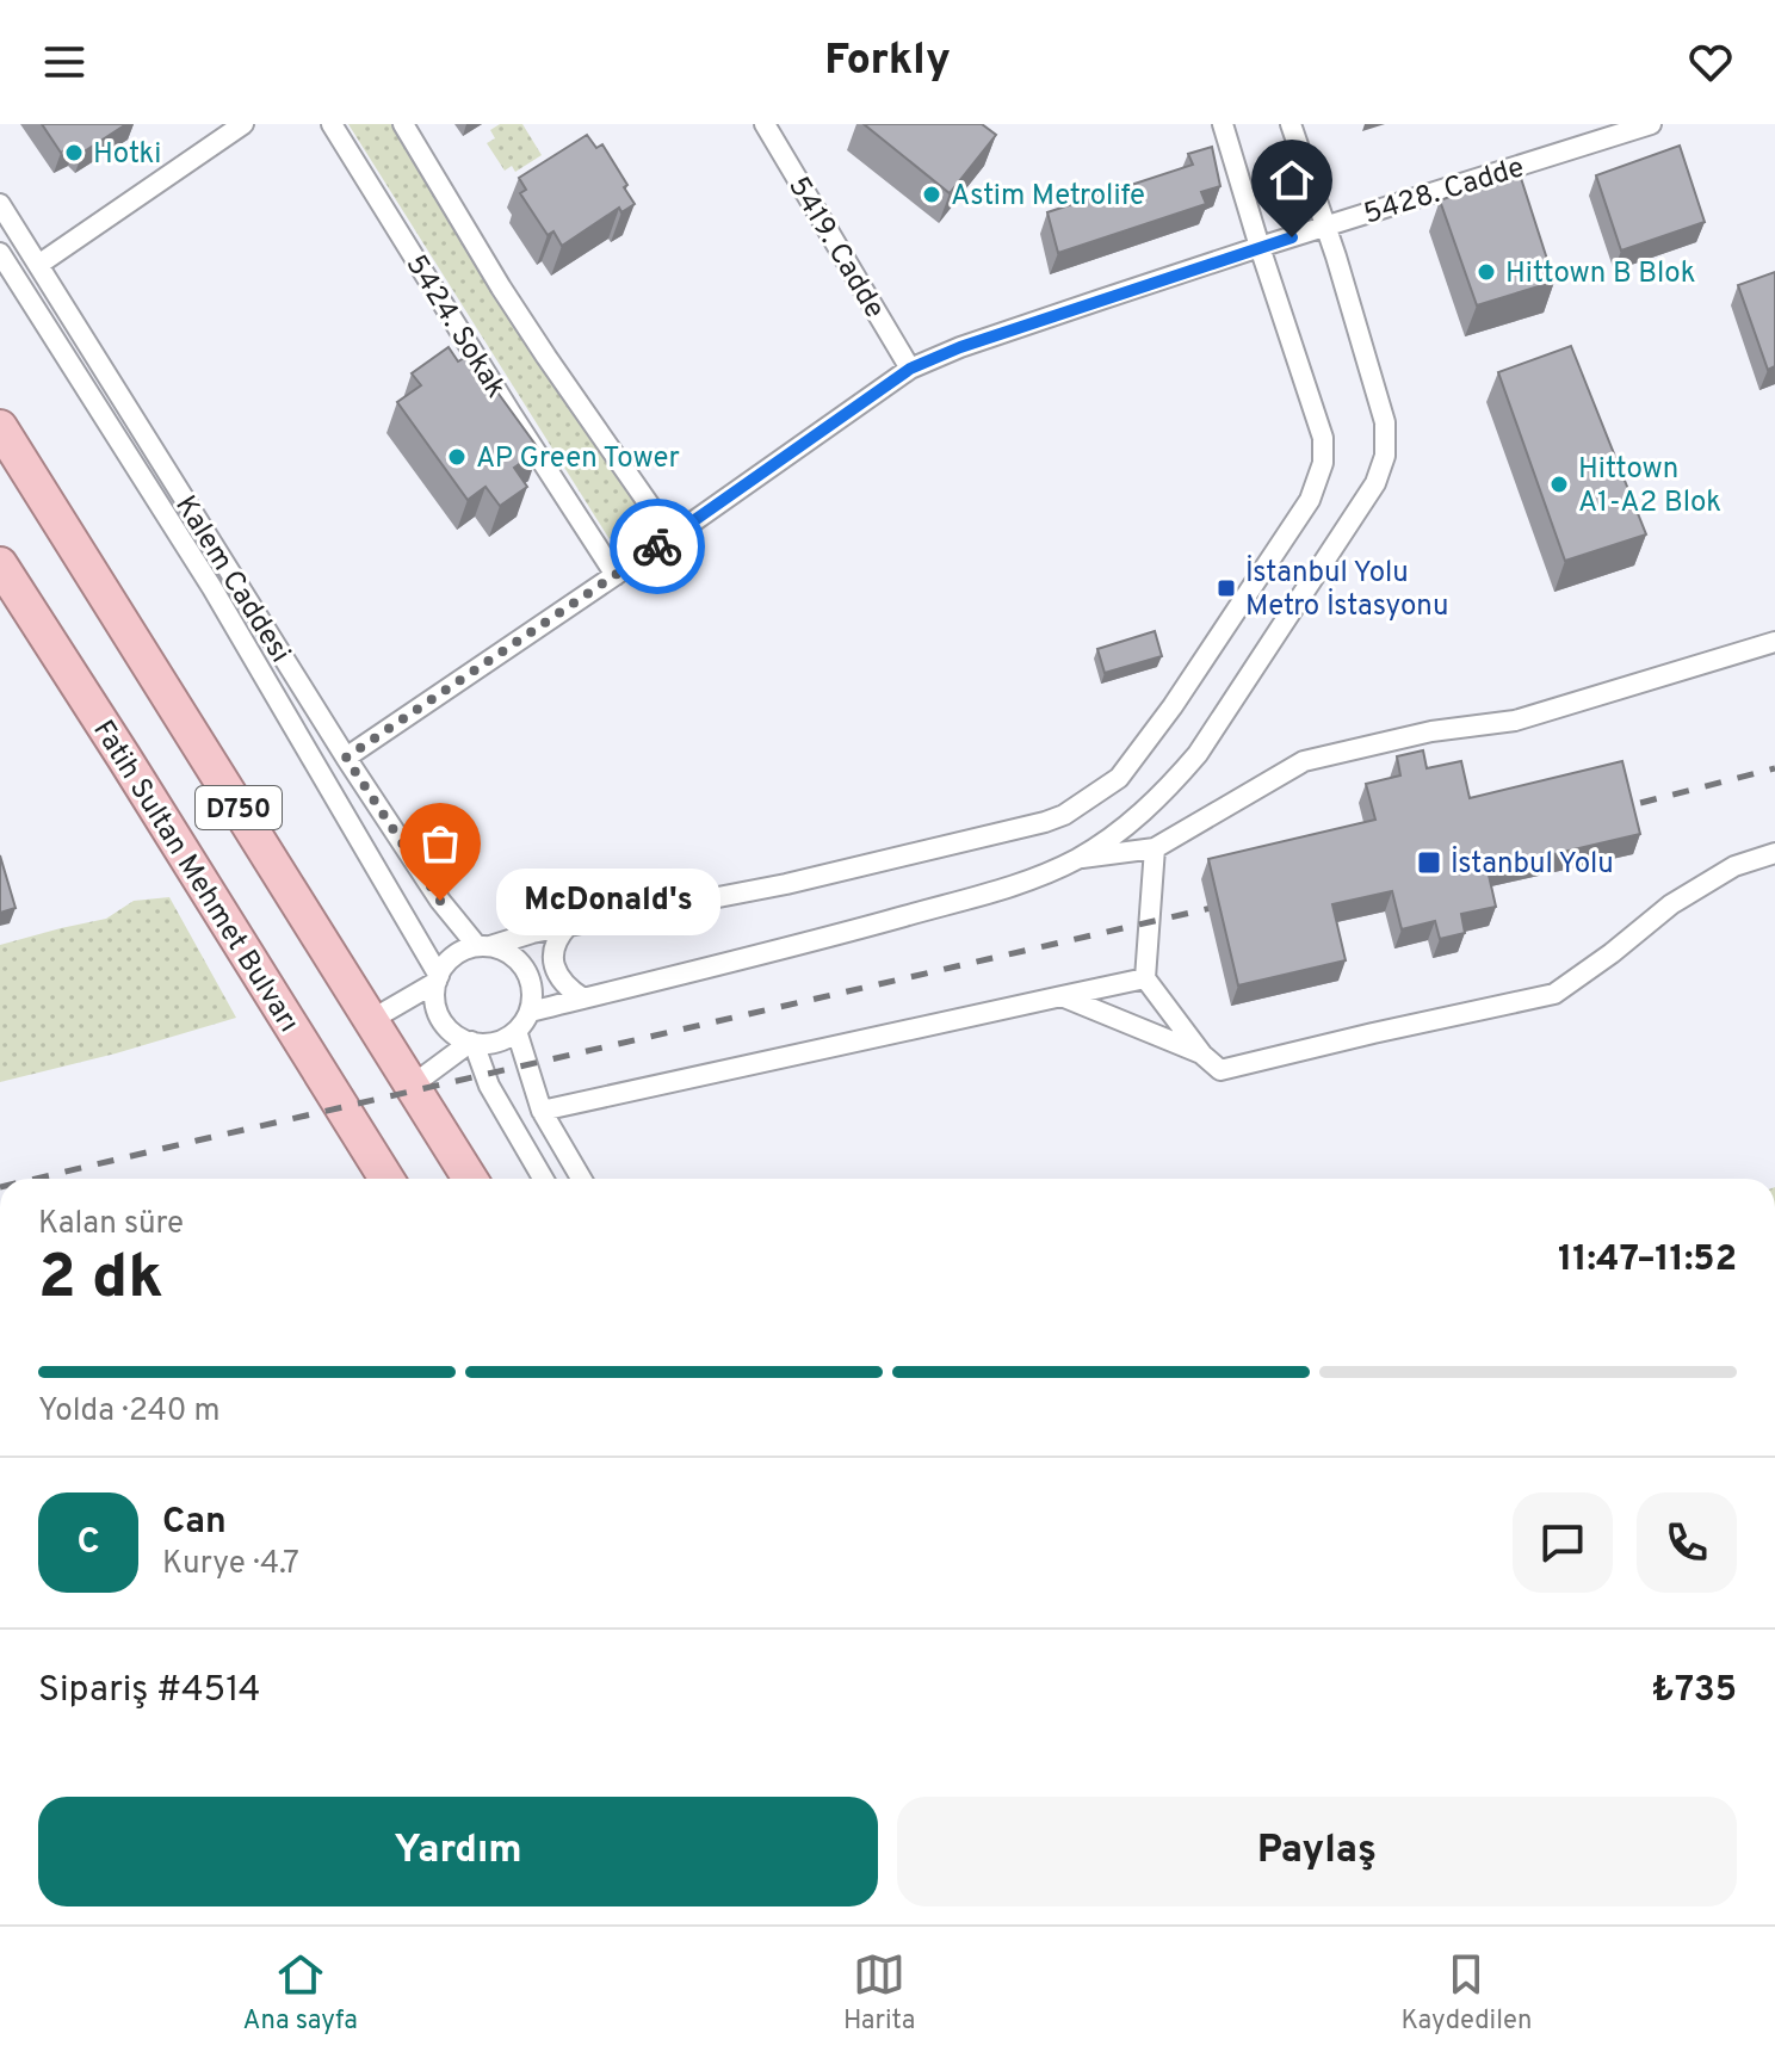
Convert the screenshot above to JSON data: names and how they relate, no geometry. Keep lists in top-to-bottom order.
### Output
{
  "streets": {
    "highway": ["D750", "Fatih Sultan Mehmet Bulvarı"],
    "street": [
      "5428. Cadde",
      "5419. Cadde",
      "5424. Sokak",
      "Kalem Caddesi"
    ]
  },
  "crossings": [
    ["5428. Cadde", "5419. Cadde"],
    ["5428. Cadde", "5424. Sokak"],
    ["5428. Cadde", "Kalem Caddesi"]
  ],
  "places": {
    "other": [
      "Hotki",
      "Astim Metrolife",
      "Hittown B Blok",
      "AP Green Tower",
      "Hittown A1-A2 Blok",
      "McDonald's"
    ],
    "transit": ["İstanbul Yolu Metro İstasyonu", "İstanbul Yolu"]
  },
  "page": {
    "header": "Forkly",
    "bubble": "McDonald's",
    "heading": ["2 dk", "Kalan süre", "11:47–11:52"],
    "panel": [
      "Can",
      "Kurye · 4.7",
      "Sipariş #4514",
      "₺735"
    ],
    "bar": "Yolda · 240 m",
    "round": "C",
    "buttons": ["Yardım", "Paylaş"],
    "tabs": ["Ana sayfa", "Harita", "Kaydedilen"]
  }
}
